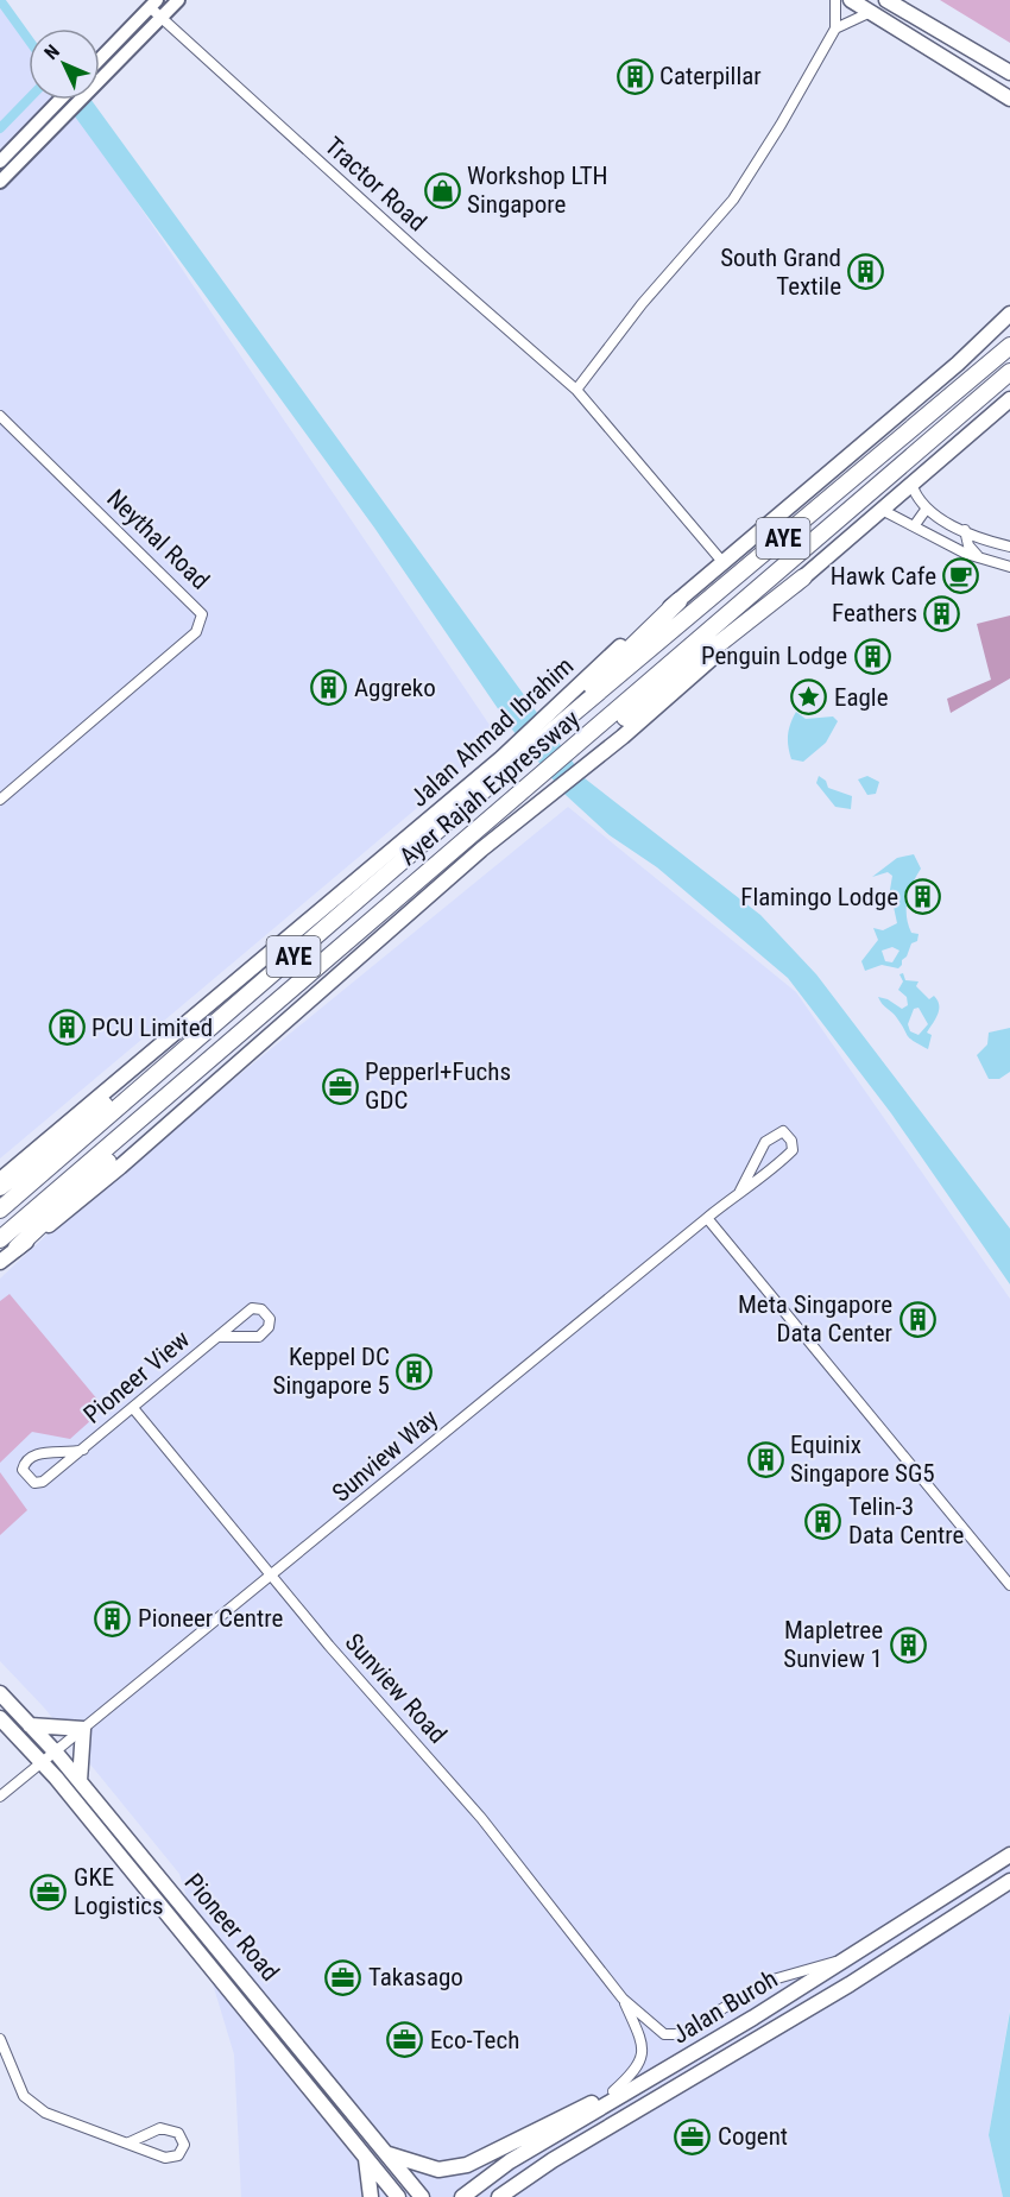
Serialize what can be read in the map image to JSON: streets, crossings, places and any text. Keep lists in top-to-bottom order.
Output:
{
  "streets": {
    "highway": ["AYE", "Ayer Rajah Expressway"],
    "main road": ["Jalan Ahmad Ibrahim", "Pioneer Road", "Jalan Buroh"],
    "street": [
      "Tractor Road",
      "Neythal Road",
      "Pioneer View",
      "Sunview Way",
      "Sunview Road"
    ]
  },
  "crossings": [
    ["Tractor Road", "Jalan Ahmad Ibrahim"],
    ["Pioneer View", "Sunview Road"],
    ["Sunview Way", "Sunview Road"],
    ["Sunview Way", "Pioneer Road"],
    ["Sunview Road", "Jalan Buroh"]
  ],
  "places": {
    "building": [
      "Caterpillar",
      "South Grand Textile",
      "Feathers",
      "Penguin Lodge",
      "Aggreko",
      "Flamingo Lodge",
      "PCU Limited",
      "Meta Singapore Data Center",
      "Keppel DC Singapore 5",
      "Equinix Singapore SG5",
      "Telin-3 Data Centre",
      "Pioneer Centre",
      "Mapletree Sunview 1"
    ],
    "shop": ["Workshop LTH Singapore"],
    "cafe": ["Hawk Cafe"],
    "place": ["Eagle"],
    "office": [
      "Pepperl+Fuchs GDC",
      "GKE Logistics",
      "Takasago",
      "Eco-Tech",
      "Cogent"
    ]
  },
  "north": "top left"
}
